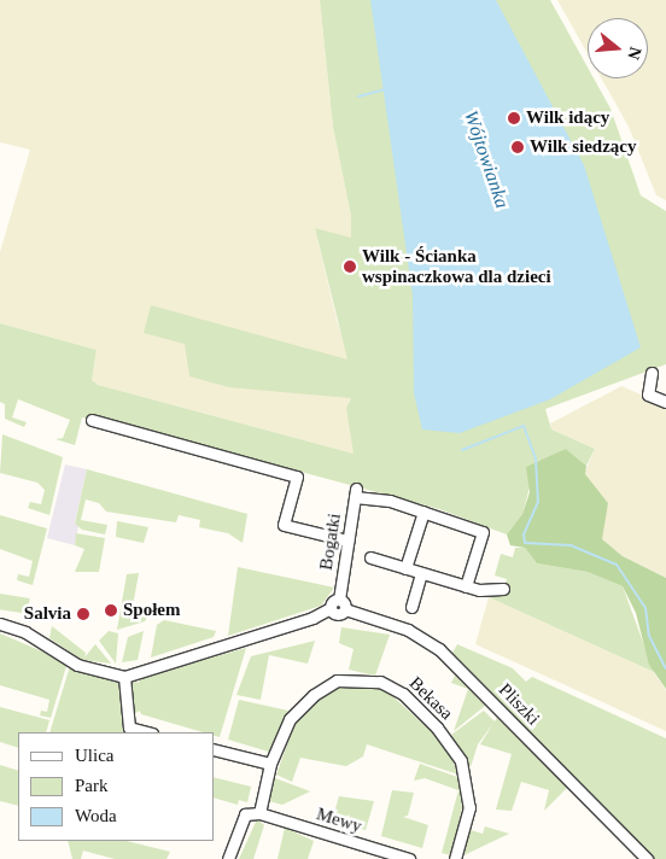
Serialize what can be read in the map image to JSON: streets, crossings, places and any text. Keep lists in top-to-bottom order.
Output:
{
  "streets": {
    "street": [
      "Bogatki",
      "Bekasa",
      "Pliszki",
      "Mewy"
    ]
  },
  "crossings": [
    ["Bogatki", "Pliszki"],
    ["Bekasa", "Mewy"]
  ],
  "water": ["Wójtowianka"],
  "places": [
    "Wilk idący",
    "Wilk siedzący",
    "Wilk - Ścianka wspinaczkowa dla dzieci",
    "Społem",
    "Salvia"
  ],
  "legend": ["Ulica", "Park", "Woda"],
  "north": "right"
}
